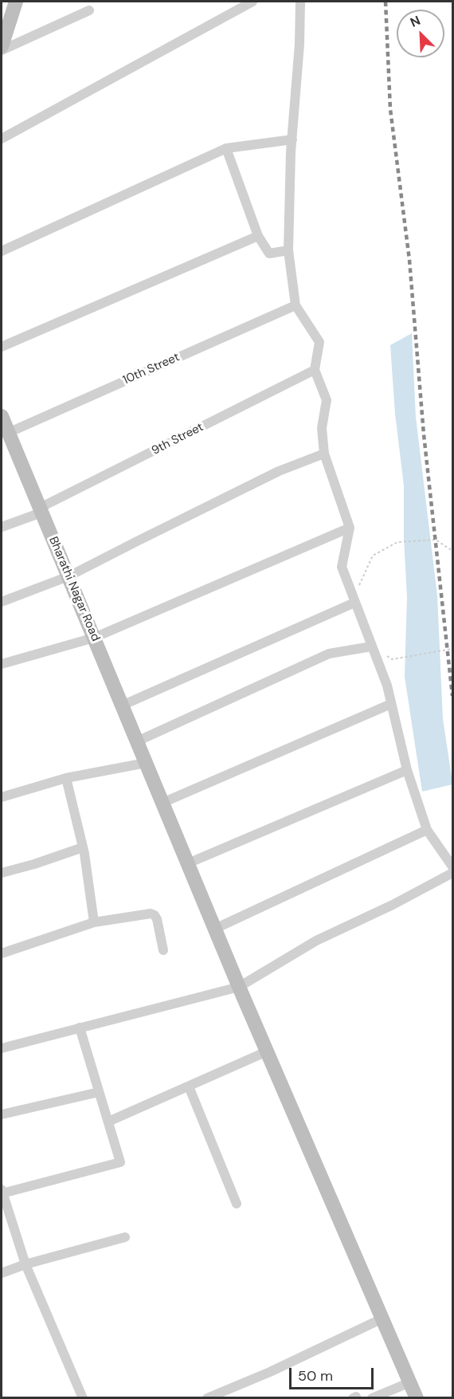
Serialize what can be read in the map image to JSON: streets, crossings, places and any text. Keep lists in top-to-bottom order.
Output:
{
  "streets": {
    "main road": ["Bharathi Nagar Road"],
    "street": ["10th Street", "9th Street"]
  },
  "crossings": [
    ["10th Street", "Bharathi Nagar Road"],
    ["9th Street", "Bharathi Nagar Road"]
  ],
  "scale_bar": "50 m",
  "north": "top left"
}
